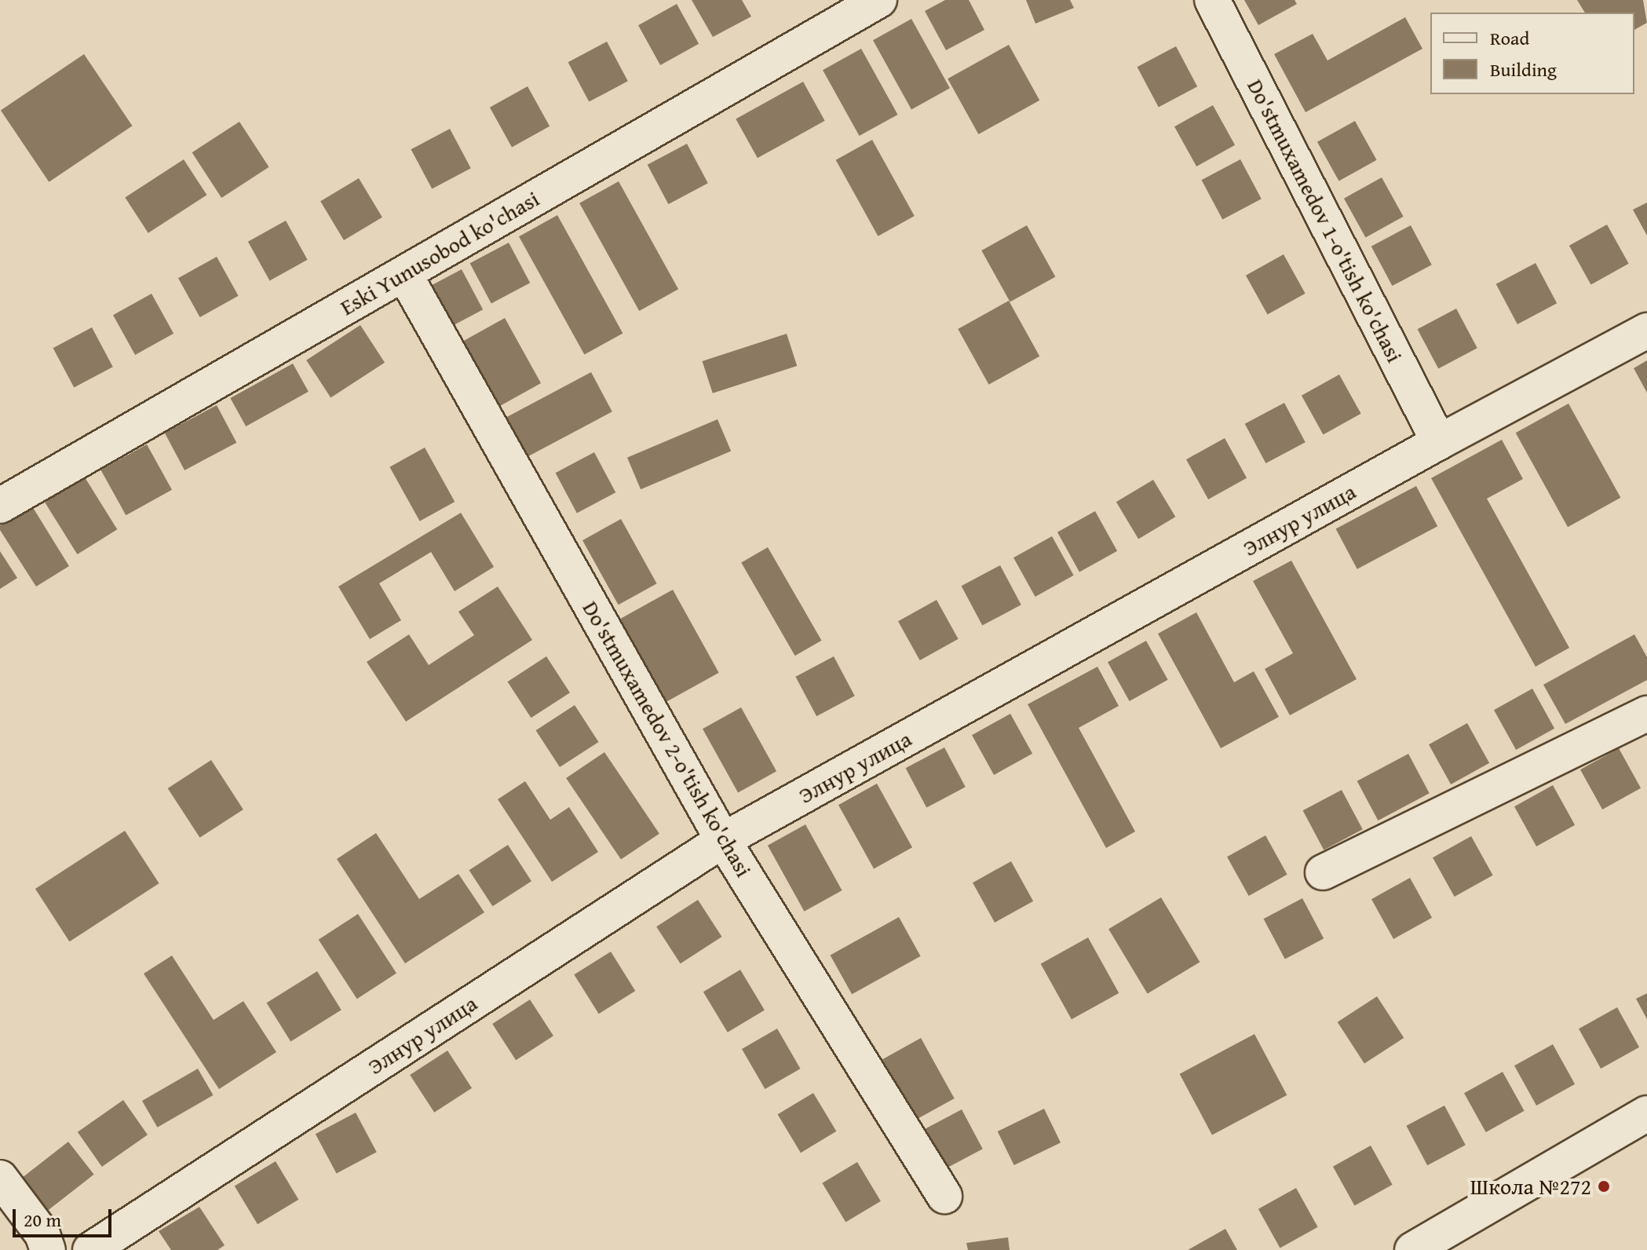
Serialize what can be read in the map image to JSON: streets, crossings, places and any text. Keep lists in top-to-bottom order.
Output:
{
  "streets": {
    "street": [
      "Do'stmuxamedov 1-o'tish ko'chasi",
      "Eski Yunusobod ko'chasi",
      "Элнур улица",
      "Do'stmuxamedov 2-o'tish ko'chasi"
    ]
  },
  "crossings": [
    ["Do'stmuxamedov 1-o'tish ko'chasi", "Элнур улица"],
    ["Eski Yunusobod ko'chasi", "Do'stmuxamedov 2-o'tish ko'chasi"],
    ["Элнур улица", "Do'stmuxamedov 2-o'tish ko'chasi"]
  ],
  "places": ["Школа №272"],
  "legend": ["Road", "Building"],
  "scale_bar": "20 m"
}
